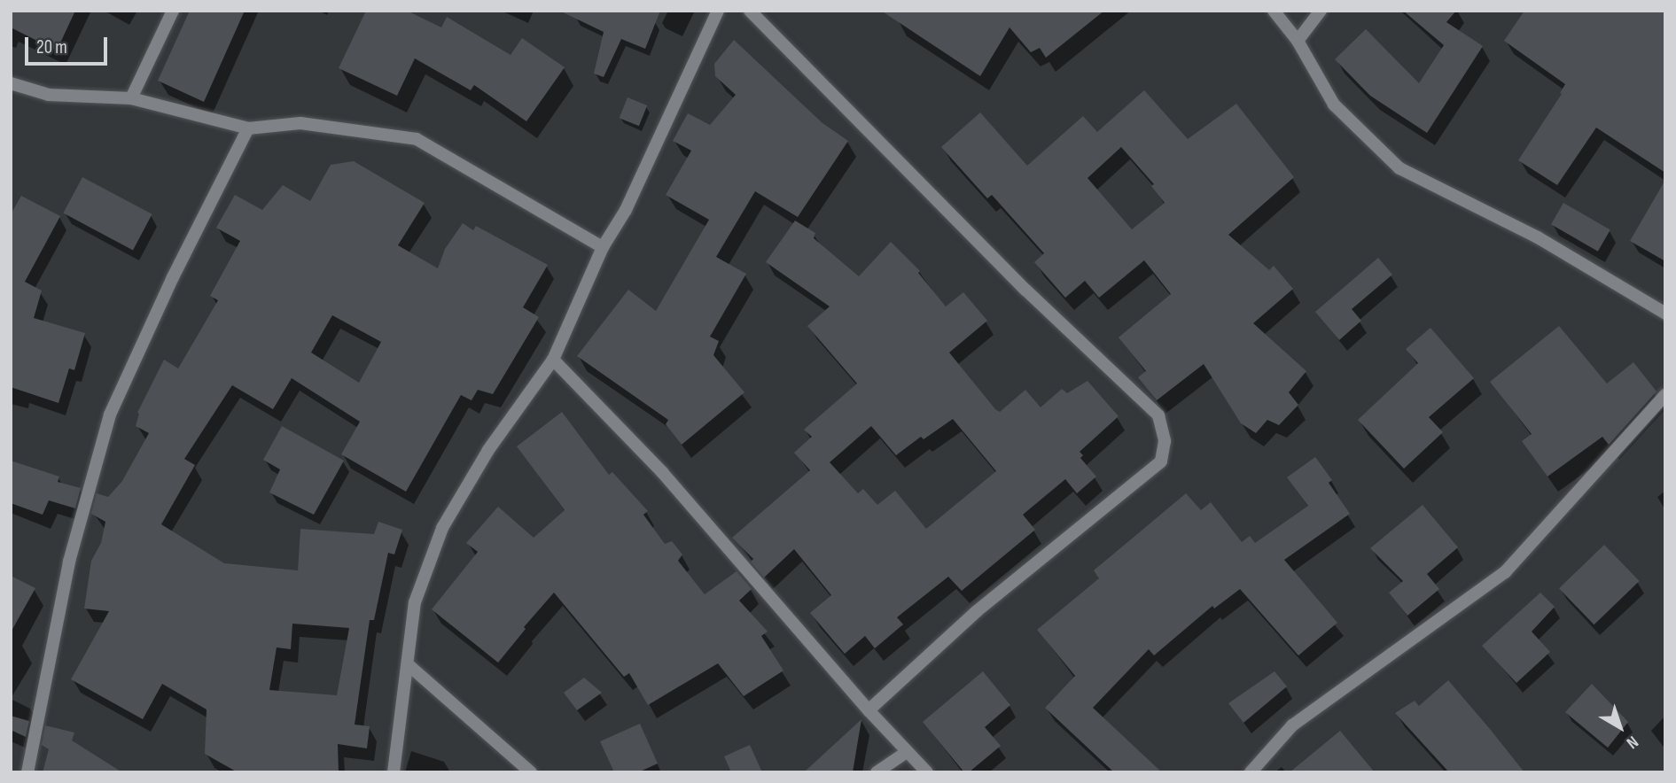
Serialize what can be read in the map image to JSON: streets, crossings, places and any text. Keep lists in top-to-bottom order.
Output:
{
  "scale_bar": "20 m",
  "north": "bottom right"
}
